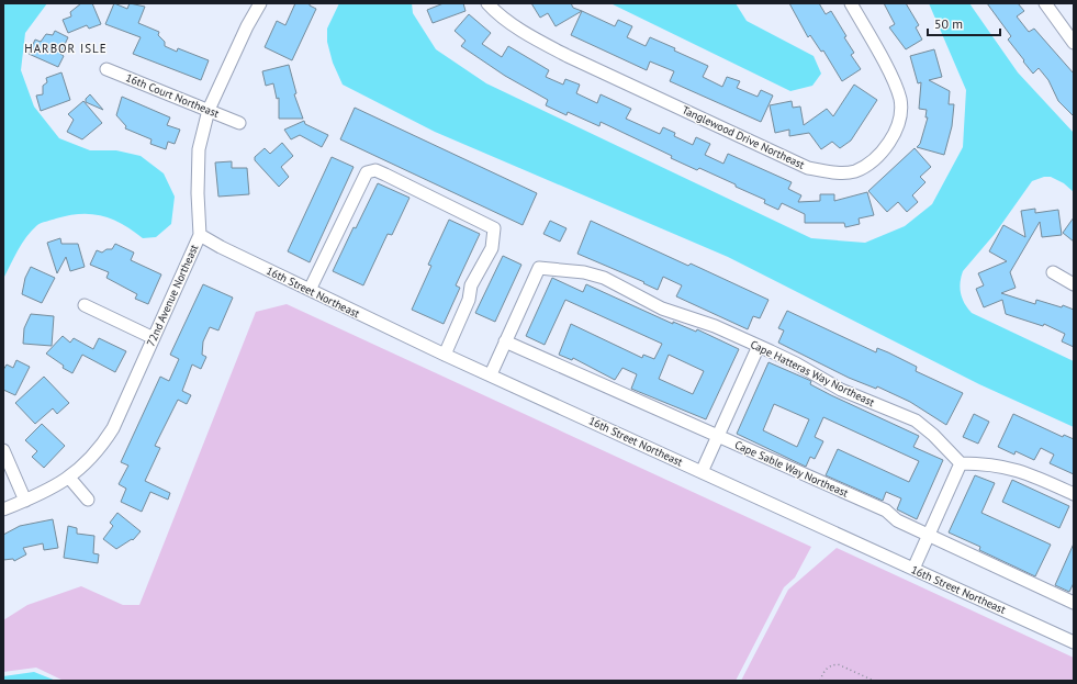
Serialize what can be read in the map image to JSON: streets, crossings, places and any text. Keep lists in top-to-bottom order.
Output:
{
  "streets": {
    "street": [
      "16th Court Northeast",
      "Tanglewood Drive Northeast",
      "16th Street Northeast",
      "72nd Avenue Northeast",
      "Cape Hatteras Way Northeast",
      "Cape Sable Way Northeast"
    ]
  },
  "crossings": [
    ["16th Court Northeast", "72nd Avenue Northeast"],
    ["16th Street Northeast", "72nd Avenue Northeast"],
    ["Cape Hatteras Way Northeast", "Cape Sable Way Northeast"]
  ],
  "districts": ["HARBOR ISLE"],
  "scale_bar": "50 m"
}
